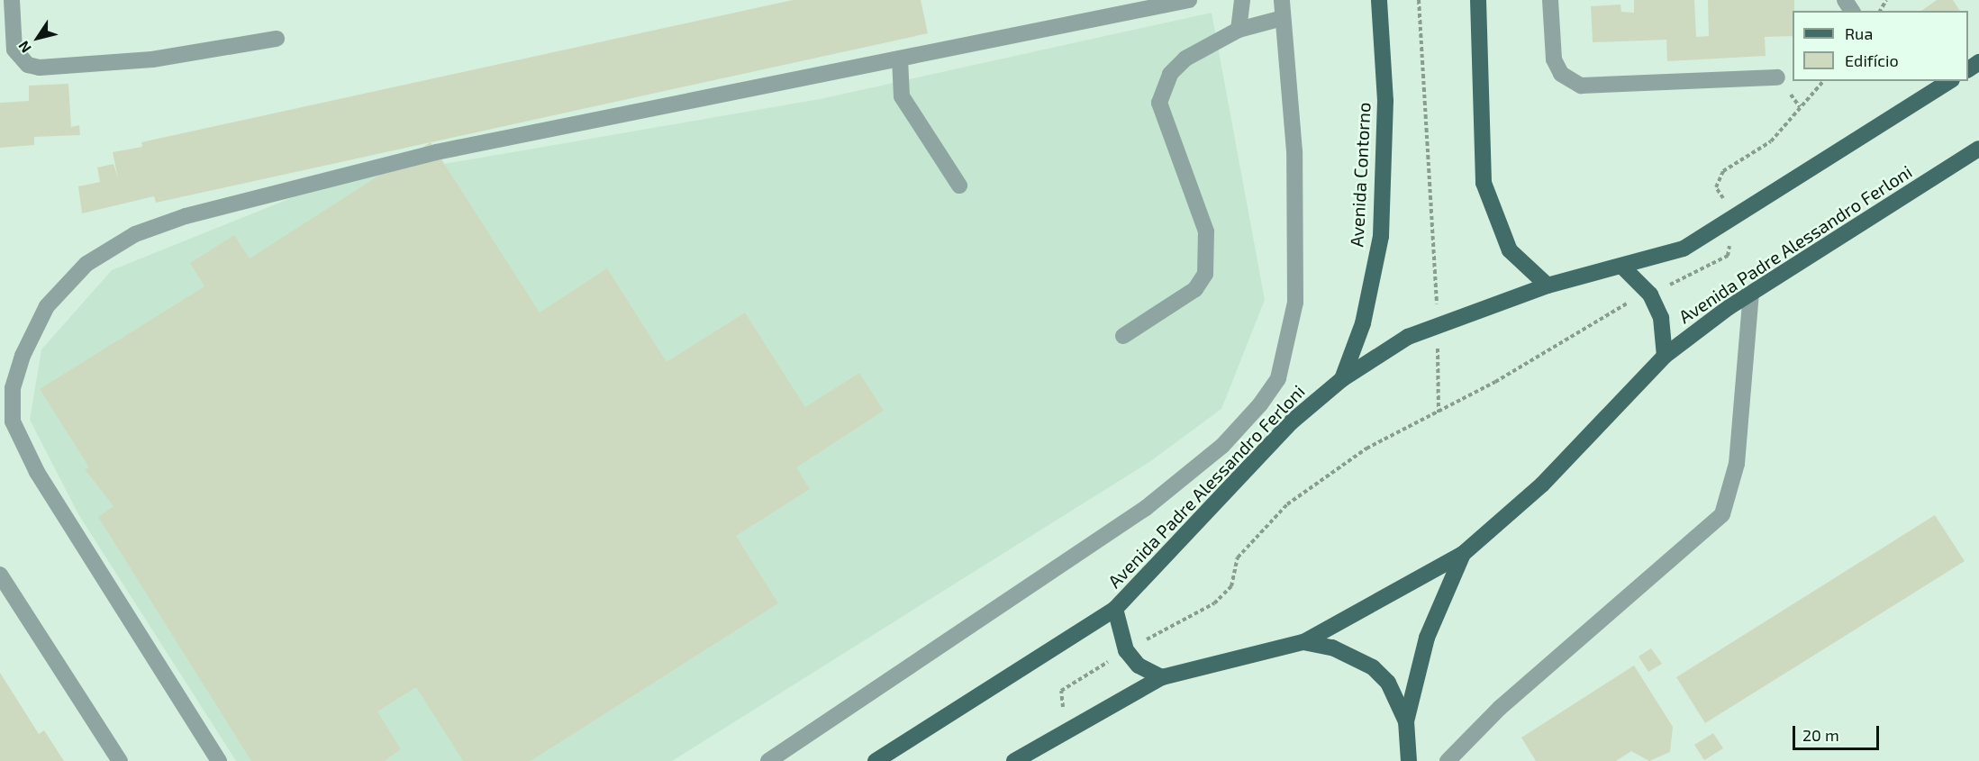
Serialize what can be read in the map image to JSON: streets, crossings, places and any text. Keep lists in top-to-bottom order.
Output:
{
  "streets": {
    "main road": ["Avenida Contorno", "Avenida Padre Alessandro Ferloni"]
  },
  "crossings": [
    ["Avenida Contorno", "Avenida Padre Alessandro Ferloni"]
  ],
  "legend": ["Rua", "Edifício"],
  "scale_bar": "20 m",
  "north": "bottom left"
}
